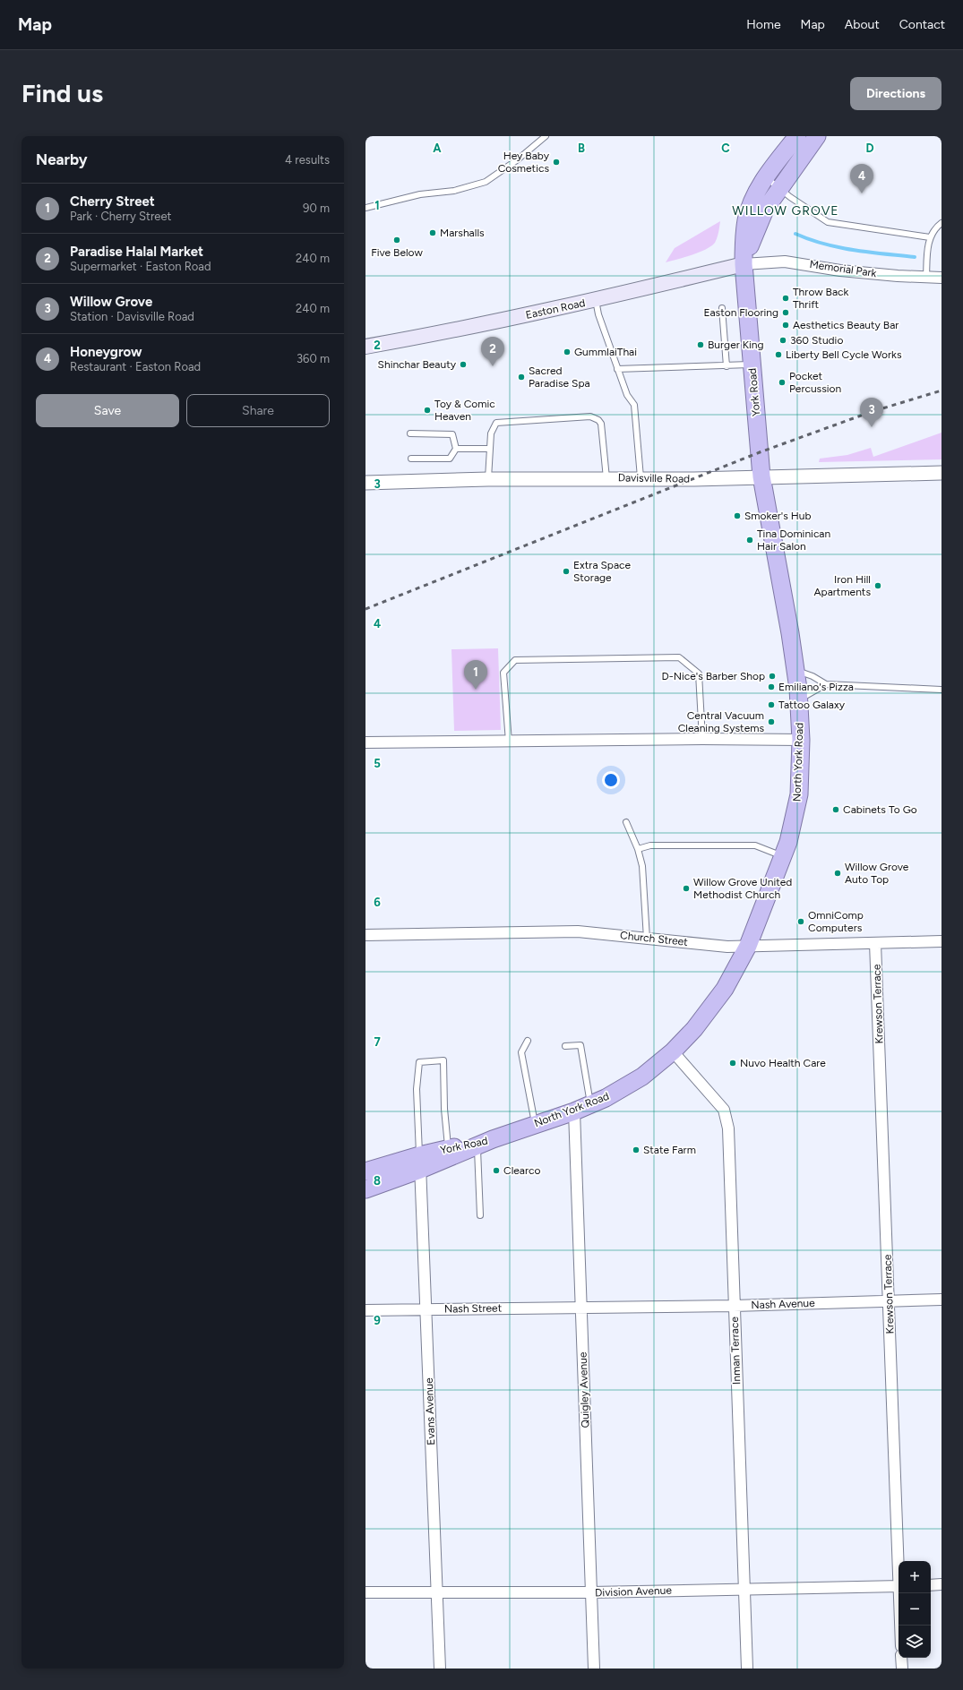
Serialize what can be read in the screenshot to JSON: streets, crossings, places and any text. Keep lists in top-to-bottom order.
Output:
{
  "streets": {
    "highway": ["York Road", "North York Road"],
    "main road": ["Easton Road"],
    "street": [
      "Memorial Park",
      "Davisville Road",
      "Church Street",
      "Krewson Terrace",
      "Nash Avenue",
      "Nash Street",
      "Inman Terrace",
      "Quigley Avenue",
      "Evans Avenue",
      "Division Avenue"
    ]
  },
  "crossings": [
    ["Memorial Park", "Easton Road"],
    ["Memorial Park", "York Road"],
    ["Easton Road", "York Road"],
    ["York Road", "Davisville Road"],
    ["York Road", "North York Road"],
    ["York Road", "Evans Avenue"],
    ["Davisville Road", "North York Road"],
    ["North York Road", "Church Street"],
    ["North York Road", "Inman Terrace"],
    ["North York Road", "Quigley Avenue"],
    ["Church Street", "Krewson Terrace"],
    ["Krewson Terrace", "Nash Avenue"],
    ["Nash Avenue", "Nash Street"],
    ["Nash Avenue", "Inman Terrace"],
    ["Nash Avenue", "Quigley Avenue"],
    ["Nash Street", "Quigley Avenue"],
    ["Nash Street", "Evans Avenue"],
    ["Inman Terrace", "Division Avenue"],
    ["Quigley Avenue", "Division Avenue"],
    ["Evans Avenue", "Division Avenue"]
  ],
  "districts": ["WILLOW GROVE"],
  "places": [
    "Hey Baby Cosmetics",
    "Marshalls",
    "Five Below",
    "Throw Back Thrift",
    "Easton Flooring",
    "Aesthetics Beauty Bar",
    "360 Studio",
    "Burger King",
    "GummlaiThai",
    "Liberty Bell Cycle Works",
    "Shinchar Beauty",
    "Sacred Paradise Spa",
    "Pocket Percussion",
    "Toy & Comic Heaven",
    "Smoker's Hub",
    "Tina Dominican Hair Salon",
    "Extra Space Storage",
    "Iron Hill Apartments",
    "D-Nice's Barber Shop",
    "Emiliano's Pizza",
    "Tattoo Galaxy",
    "Central Vacuum Cleaning Systems",
    "Cabinets To Go",
    "Willow Grove Auto Top",
    "Willow Grove United Methodist Church",
    "OmniComp Computers",
    "Nuvo Health Care",
    "State Farm",
    "Clearco"
  ],
  "page": {
    "header": "Map",
    "nav": [
      "Home",
      "Map",
      "About",
      "Contact"
    ],
    "buttons": [
      "Directions",
      ["Save", "Share"]
    ],
    "title": "Find us",
    "heading": ["Nearby", "4 results"],
    "pins": [
      "4",
      "2",
      "3",
      "1"
    ],
    "list": [
      {
        "mark": "1",
        "name": "Cherry Street",
        "note": "Park · Cherry Street",
        "value": "90 m"
      },
      {
        "mark": "2",
        "name": "Paradise Halal Market",
        "note": "Supermarket · Easton Road",
        "value": "240 m"
      },
      {
        "mark": "3",
        "name": "Willow Grove",
        "note": "Station · Davisville Road",
        "value": "240 m"
      },
      {
        "mark": "4",
        "name": "Honeygrow",
        "note": "Restaurant · Easton Road",
        "value": "360 m"
      }
    ],
    "map_buttons": ["+", "−"]
  },
  "grid": {
    "columns": [
      "A",
      "B",
      "C",
      "D"
    ],
    "rows": [
      "1",
      "2",
      "3",
      "4",
      "5",
      "6",
      "7",
      "8",
      "9"
    ]
  }
}
